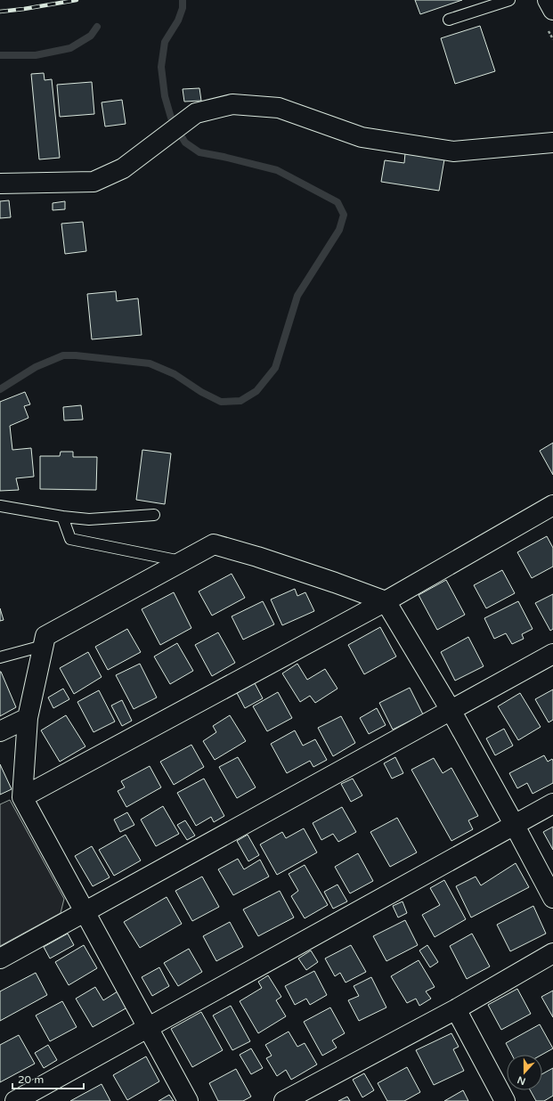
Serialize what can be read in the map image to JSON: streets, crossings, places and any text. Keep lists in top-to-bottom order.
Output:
{
  "scale_bar": "20 m",
  "north": "bottom"
}
